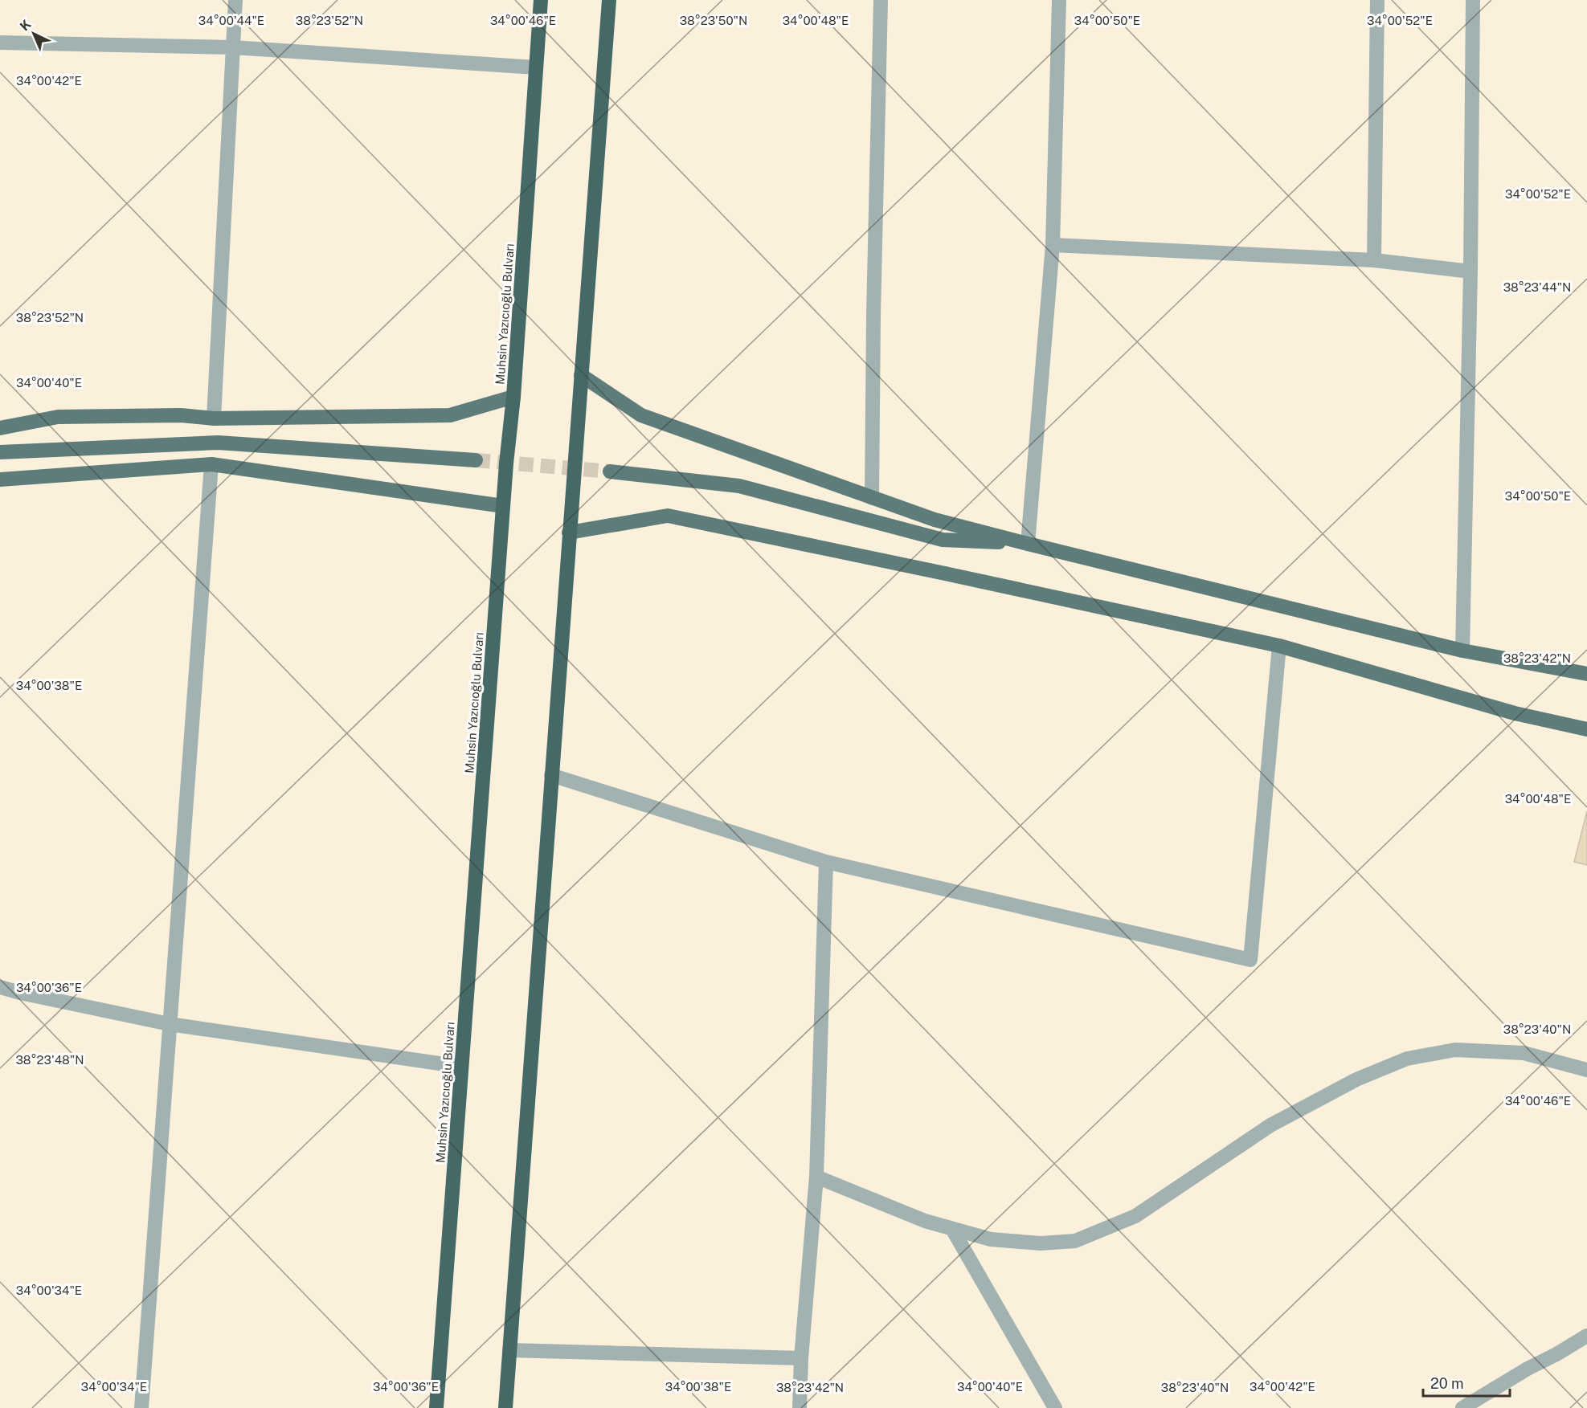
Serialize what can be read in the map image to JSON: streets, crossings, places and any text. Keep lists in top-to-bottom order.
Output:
{
  "streets": {
    "highway": ["Muhsin Yazıcıoğlu Bulvarı"]
  },
  "scale_bar": "20 m",
  "north": "top left",
  "coordinates": [
    "38°23'52\"N",
    "38°23'50\"N",
    "34°00'46\"E",
    "34°00'44\"E",
    "34°00'48\"E",
    "34°00'50\"E",
    "34°00'52\"E",
    "34°00'42\"E",
    "38°23'44\"N",
    "34°00'40\"E",
    "38°23'42\"N",
    "34°00'38\"E",
    "34°00'36\"E",
    "38°23'40\"N",
    "38°23'48\"N",
    "34°00'34\"E"
  ]
}
